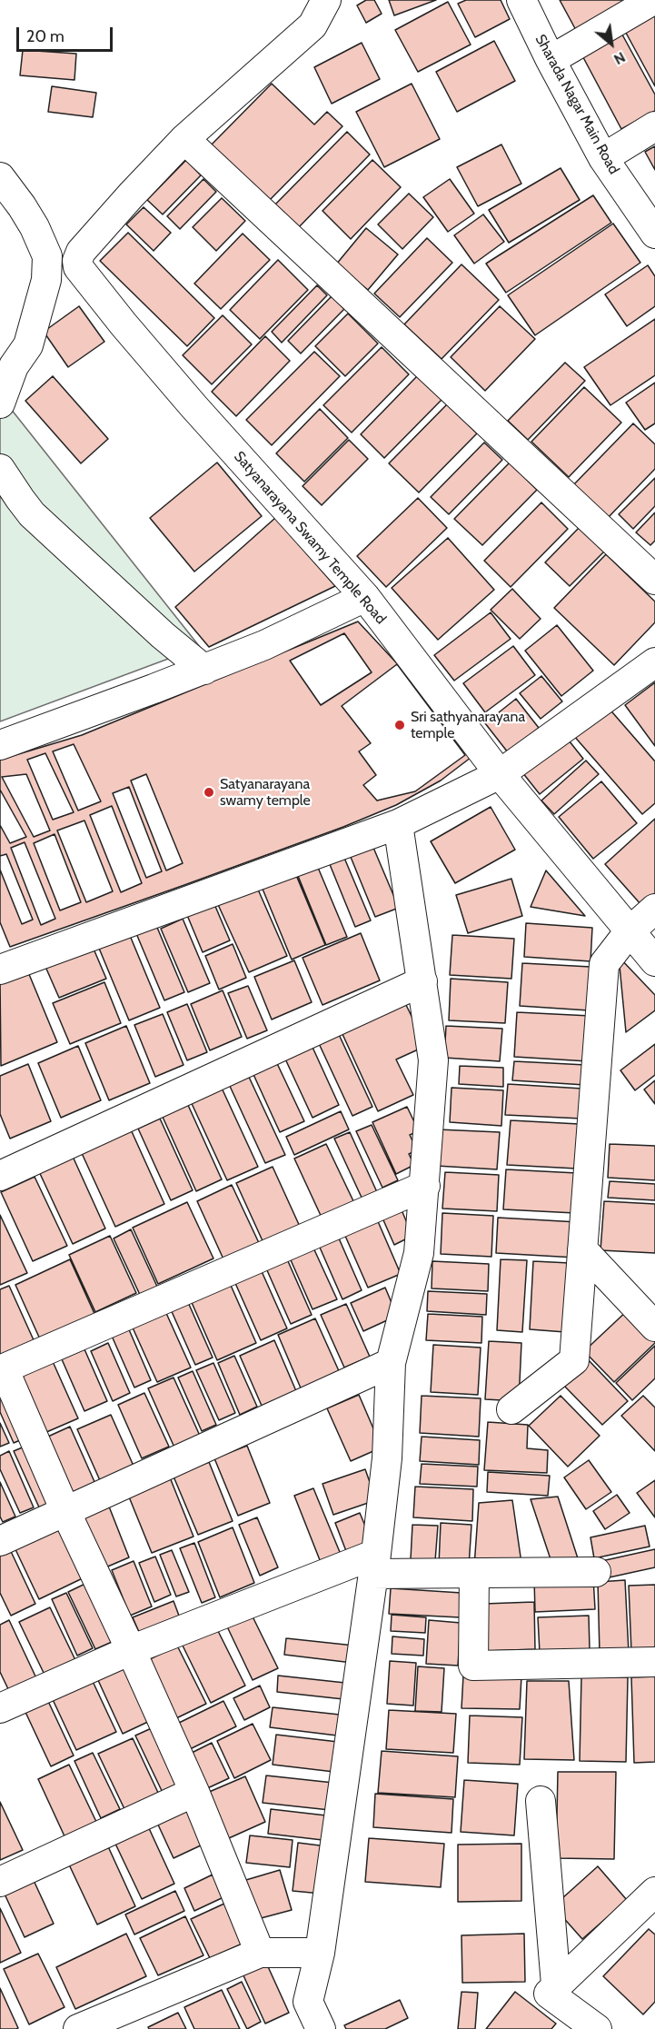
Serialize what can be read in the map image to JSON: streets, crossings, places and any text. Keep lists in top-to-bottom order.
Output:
{
  "streets": {
    "street": ["Sharada Nagar Main Road", "Satyanarayana Swamy Temple Road"]
  },
  "places": ["Sri sathyanarayana temple", "Satyanarayana swamy temple"],
  "scale_bar": "20 m",
  "north": "bottom right"
}
